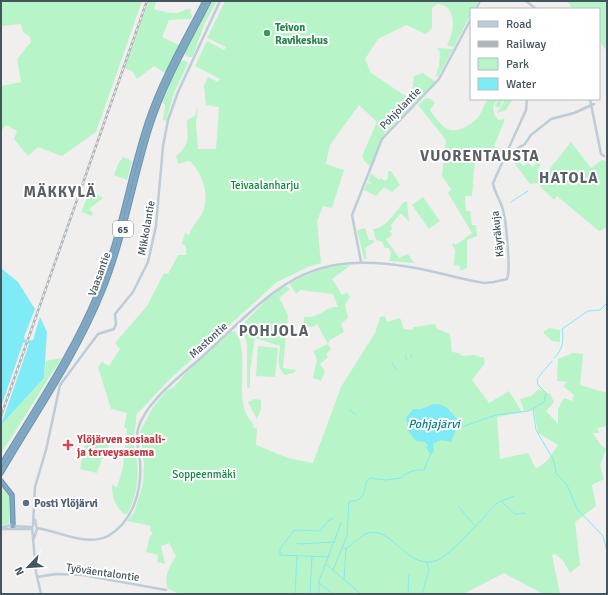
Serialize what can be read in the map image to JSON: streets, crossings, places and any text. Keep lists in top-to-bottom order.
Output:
{
  "streets": {
    "highway": ["65", "Vaasantie"],
    "main road": [
      "Pohjolantie",
      "Mikkolantie",
      "Käyräkuja",
      "Mastontie",
      "Työväentalontie"
    ]
  },
  "crossings": [
    ["Pohjolantie", "Mastontie"],
    ["Mikkolantie", "Mastontie"],
    ["Mikkolantie", "Työväentalontie"],
    ["Käyräkuja", "Mastontie"]
  ],
  "districts": [
    "VUORENTAUSTA",
    "HATOLA",
    "MÄKKYLÄ",
    "POHJOLA"
  ],
  "water": ["Pohjajärvi"],
  "parks": ["Teivaalanharju", "Soppeenmäki"],
  "places": {
    "other": ["Teivon Ravikeskus", "Posti Ylöjärvi"],
    "health": ["Ylöjärven sosiaali- ja terveysasema"]
  },
  "legend": [
    "Road",
    "Railway",
    "Park",
    "Water"
  ],
  "north": "bottom left"
}
